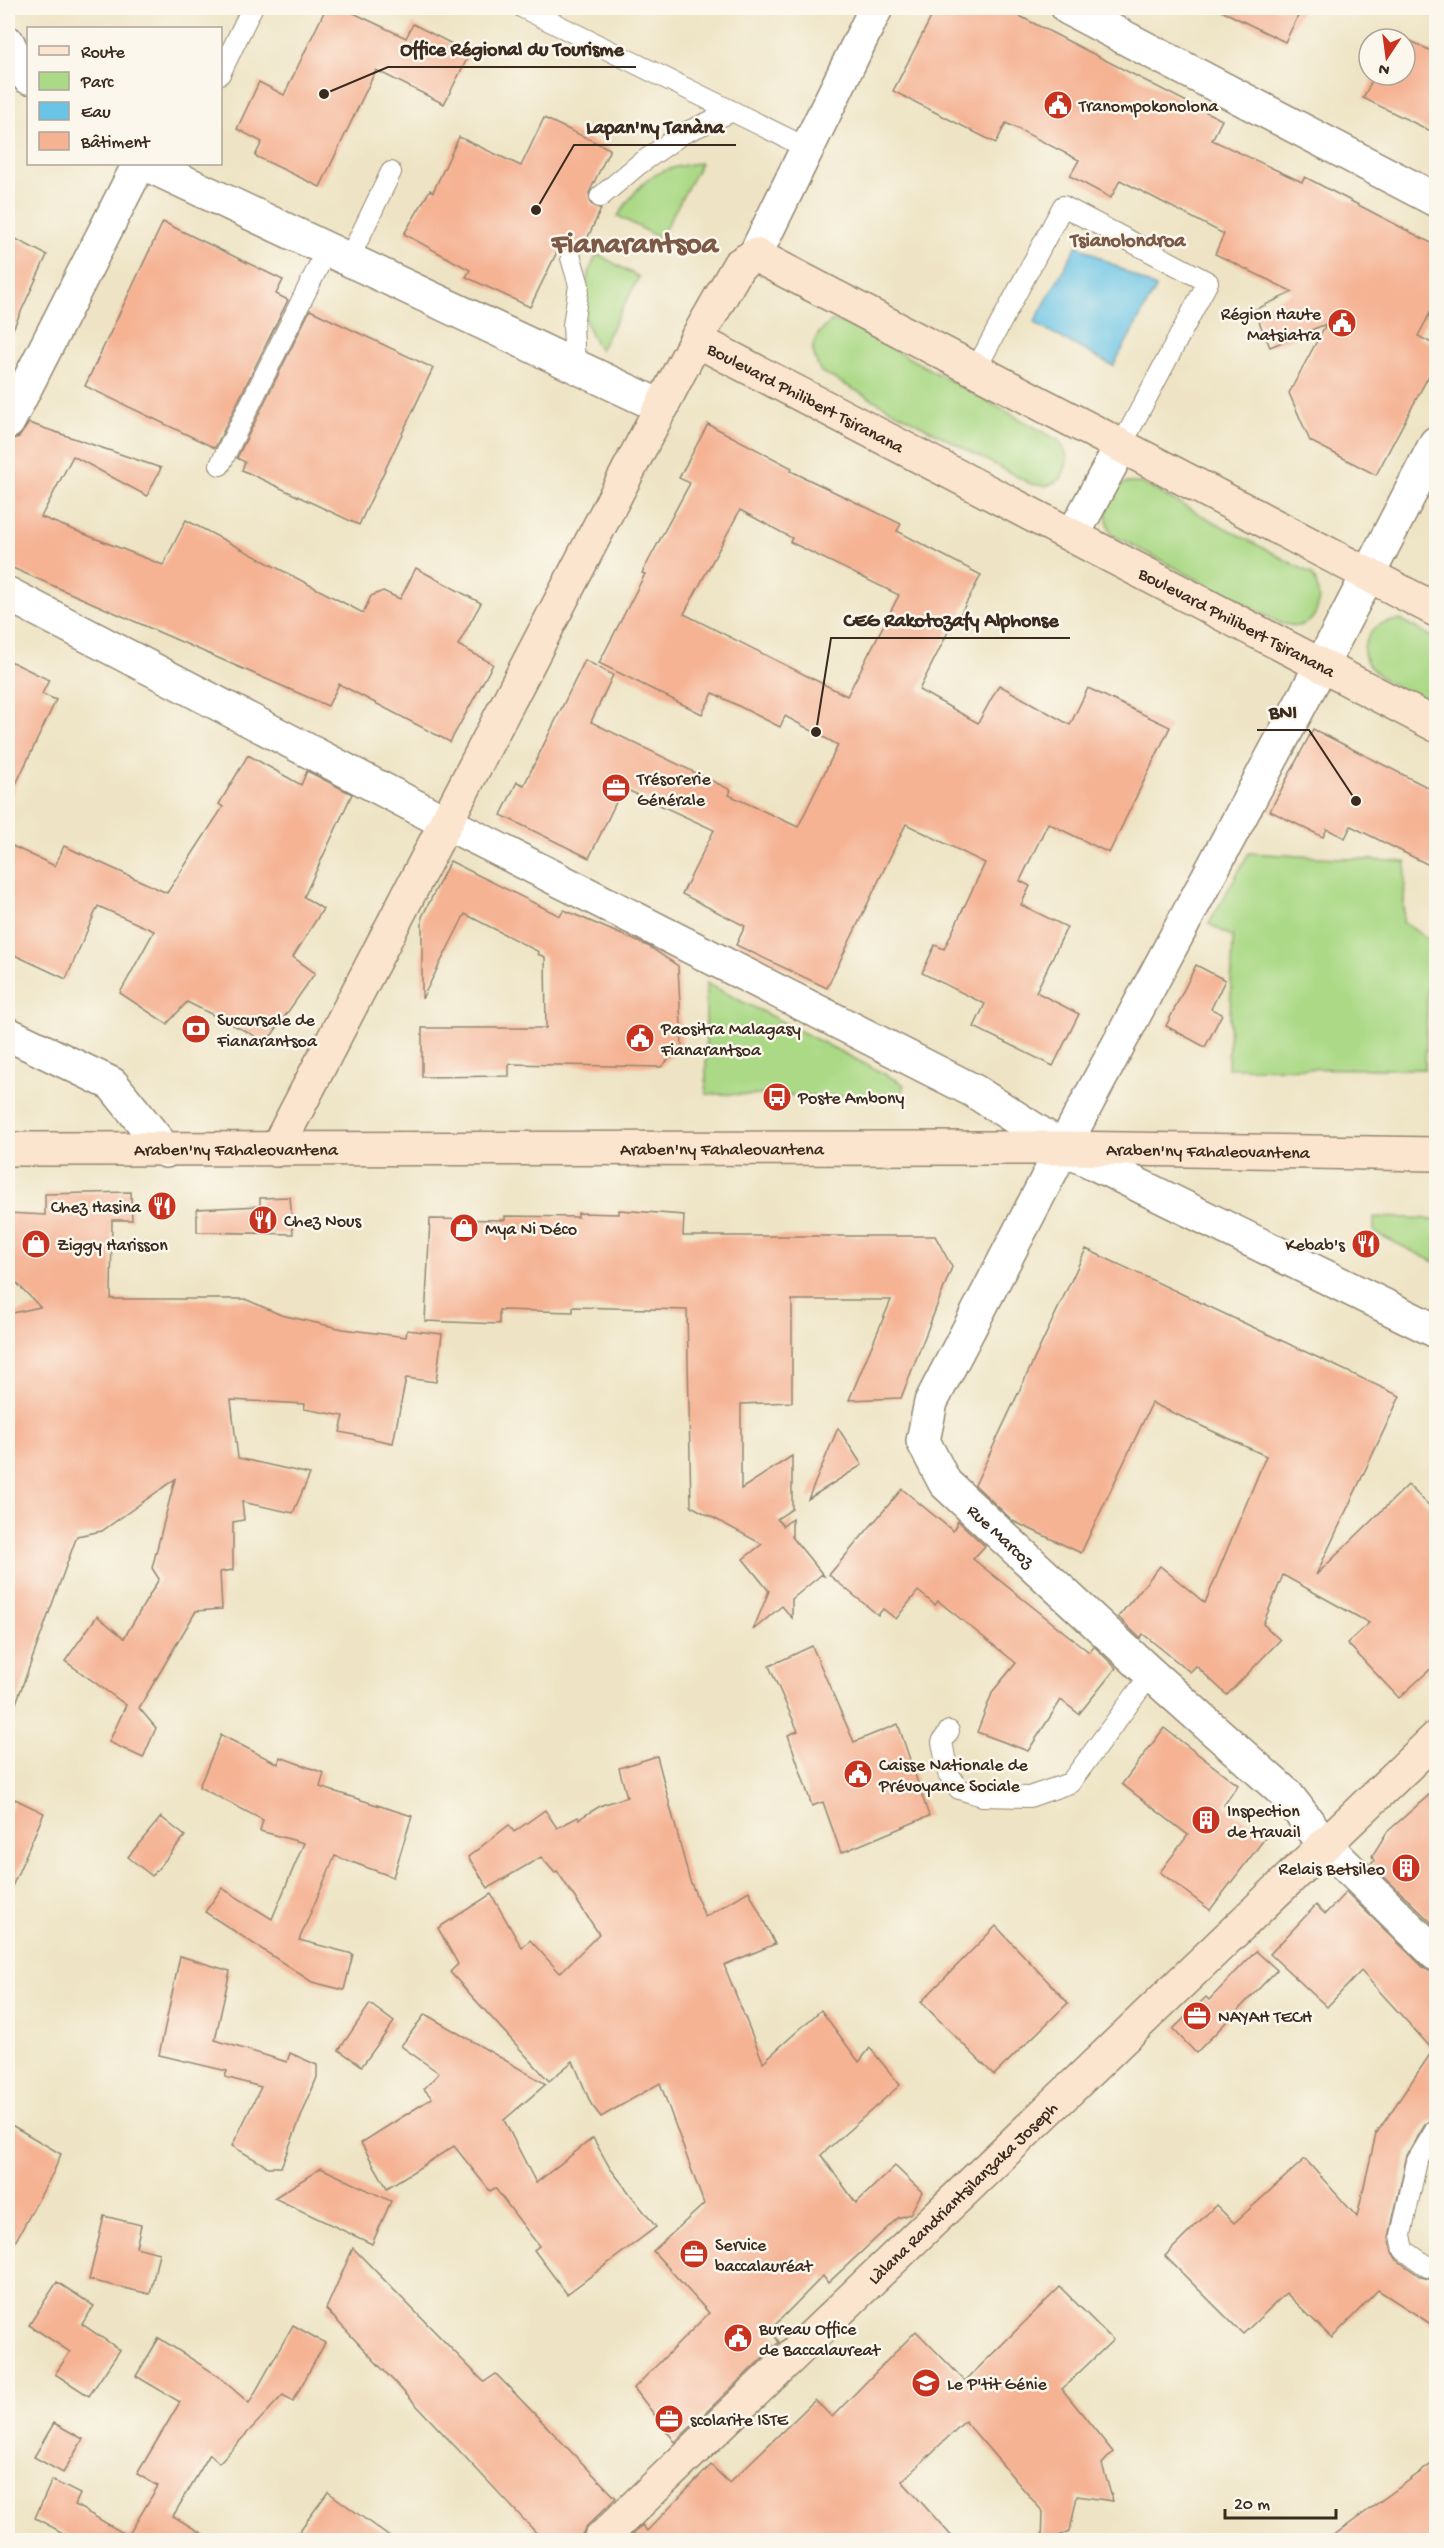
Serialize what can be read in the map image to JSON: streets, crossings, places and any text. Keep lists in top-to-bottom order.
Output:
{
  "streets": {
    "street": [
      "Boulevard Philibert Tsiranana",
      "Araben'ny Fahaleovantena",
      "Rue Marcoz",
      "Làlana Randriantsilanzaka Joseph"
    ]
  },
  "crossings": [
    ["Boulevard Philibert Tsiranana", "Rue Marcoz"],
    ["Araben'ny Fahaleovantena", "Rue Marcoz"],
    ["Rue Marcoz", "Làlana Randriantsilanzaka Joseph"]
  ],
  "districts": ["Tsianolondroa", "Fianarantsoa"],
  "places": {
    "other": [
      "Office Régional du Tourisme",
      "Lapan'ny Tanàna",
      "CEG Rakotozafy Alphonse",
      "BNI"
    ],
    "public building": [
      "Tranompokonolona",
      "Région Haute Matsiatra",
      "Paositra Malagasy Fianarantsoa",
      "Caisse Nationale de Prévoyance Sociale",
      "Bureau Office de Baccalaureat"
    ],
    "office": [
      "Trésorerie Générale",
      "NAYAH TECH",
      "Service baccalauréat",
      "scolarite ISTE"
    ],
    "bank": ["Succursale de Fianarantsoa"],
    "bus stop": ["Poste Ambony"],
    "restaurant": ["Chez Hasina", "Chez Nous", "Kebab's"],
    "shop": ["Mya Ni Déco", "Ziggy Harisson"],
    "building": ["Inspection de travail", "Relais Betsileo"],
    "school or university": ["Le P'tit Génie"]
  },
  "legend": [
    "Route",
    "Parc",
    "Eau",
    "Bâtiment"
  ],
  "scale_bar": "20 m",
  "north": "bottom"
}
